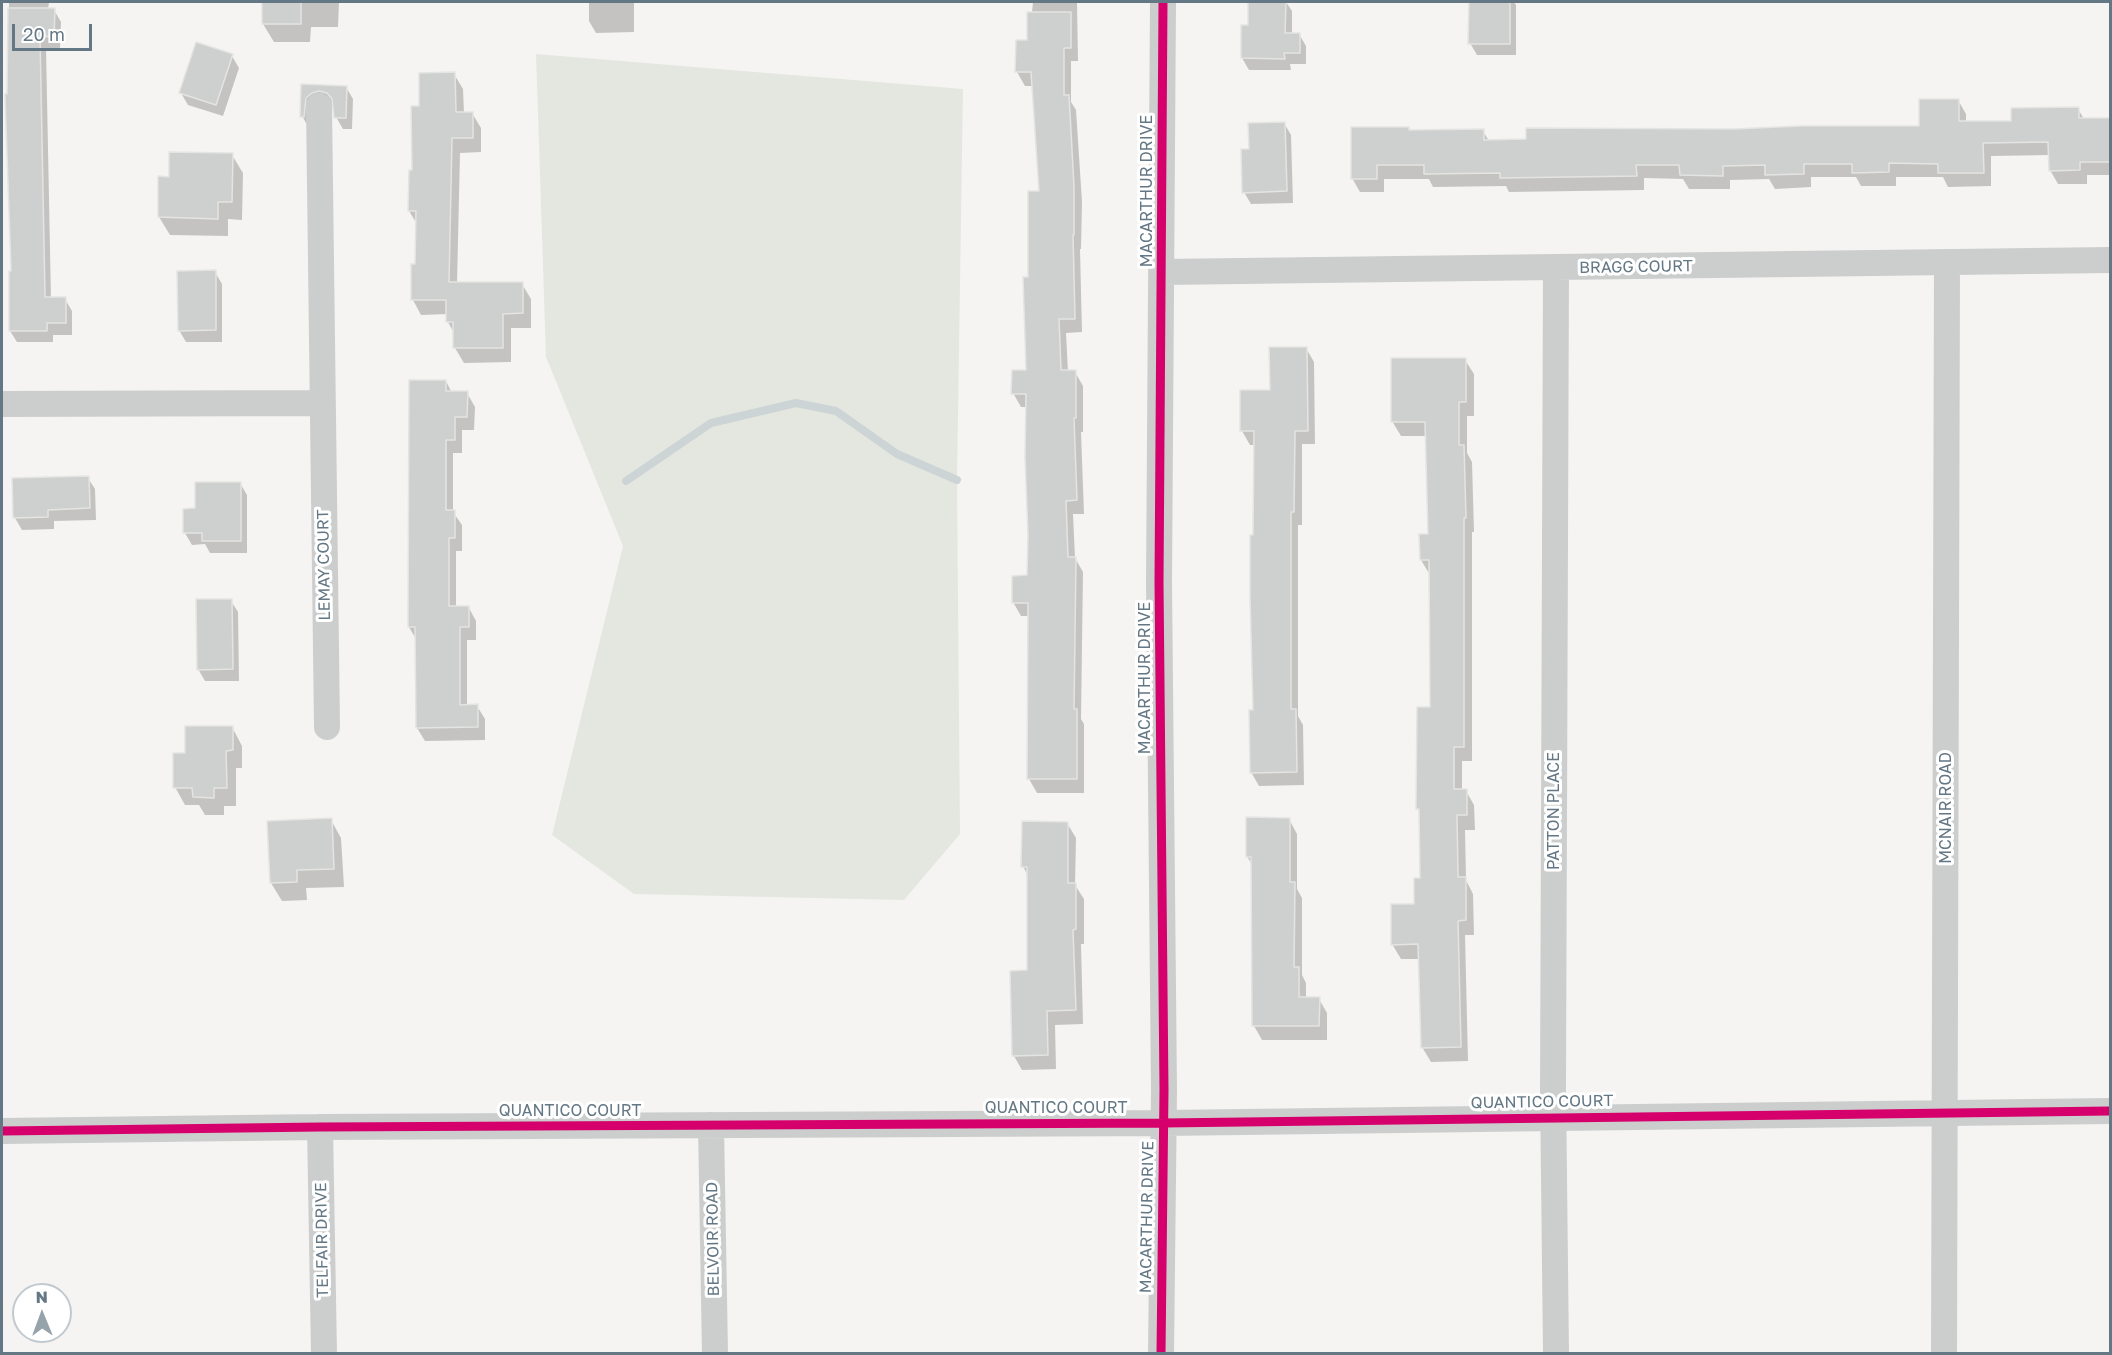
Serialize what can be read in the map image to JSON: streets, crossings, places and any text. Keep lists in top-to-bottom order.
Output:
{
  "streets": {
    "street": [
      "MACARTHUR DRIVE",
      "BRAGG COURT",
      "LEMAY COURT",
      "MCNAIR ROAD",
      "PATTON PLACE",
      "QUANTICO COURT",
      "BELVOIR ROAD",
      "TELFAIR DRIVE"
    ]
  },
  "crossings": [
    ["MACARTHUR DRIVE", "BRAGG COURT"],
    ["MACARTHUR DRIVE", "QUANTICO COURT"],
    ["BRAGG COURT", "MCNAIR ROAD"],
    ["BRAGG COURT", "PATTON PLACE"],
    ["MCNAIR ROAD", "QUANTICO COURT"],
    ["PATTON PLACE", "QUANTICO COURT"],
    ["QUANTICO COURT", "BELVOIR ROAD"],
    ["QUANTICO COURT", "TELFAIR DRIVE"]
  ],
  "scale_bar": "20 m",
  "north": "top"
}
